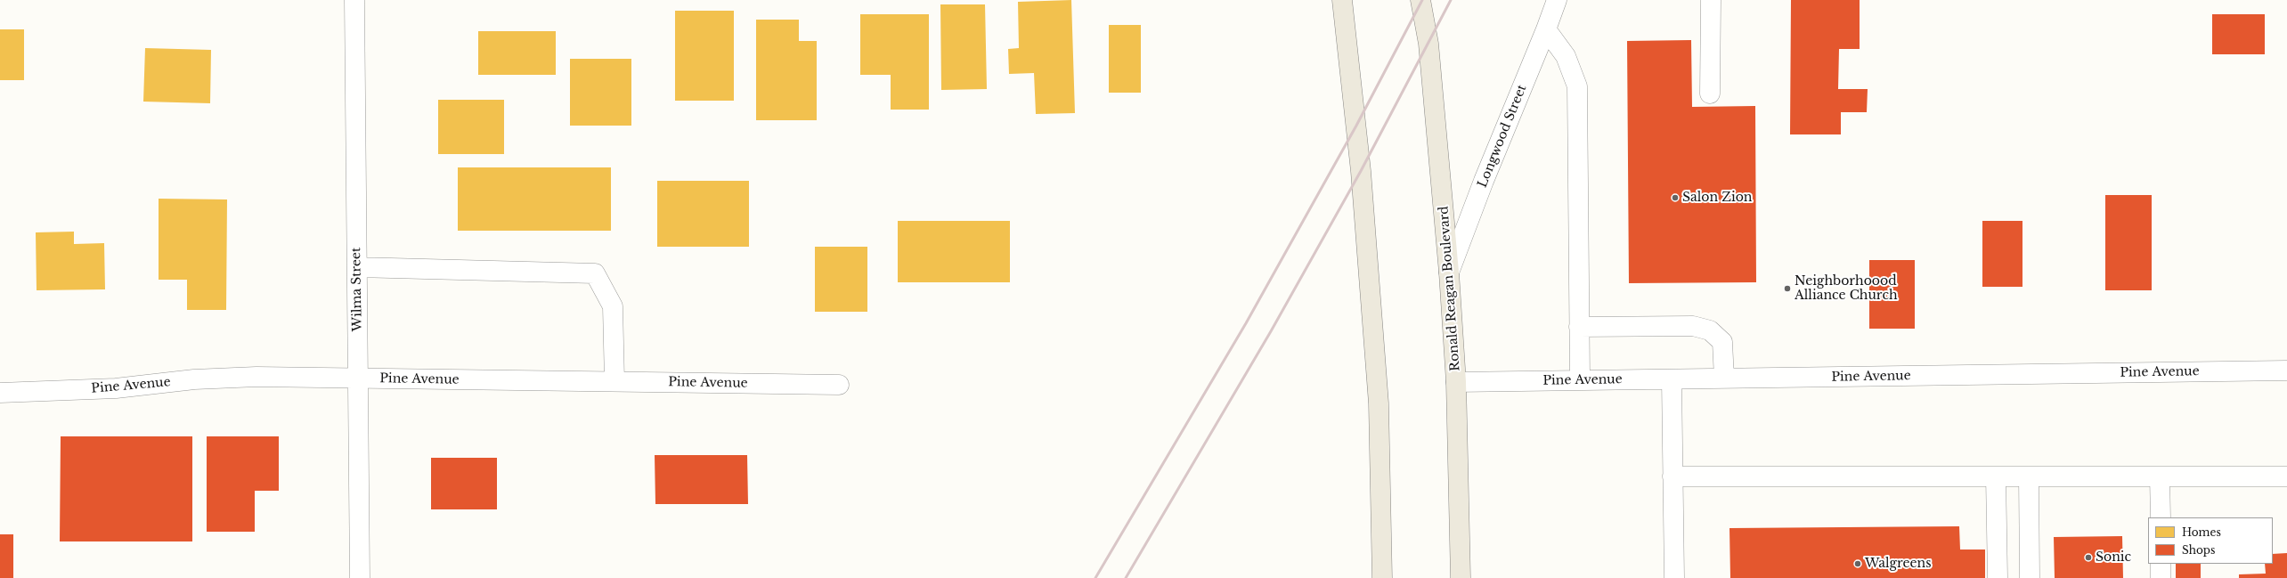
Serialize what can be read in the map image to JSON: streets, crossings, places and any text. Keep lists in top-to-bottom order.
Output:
{
  "streets": {
    "main road": ["Ronald Reagan Boulevard"],
    "street": ["Longwood Street", "Wilma Street", "Pine Avenue"]
  },
  "crossings": [
    ["Longwood Street", "Ronald Reagan Boulevard"],
    ["Ronald Reagan Boulevard", "Pine Avenue"],
    ["Wilma Street", "Pine Avenue"]
  ],
  "places": [
    "Salon Zion",
    "Neighborhoood Alliance Church",
    "Sonic",
    "Walgreens"
  ],
  "legend": ["Homes", "Shops"]
}
